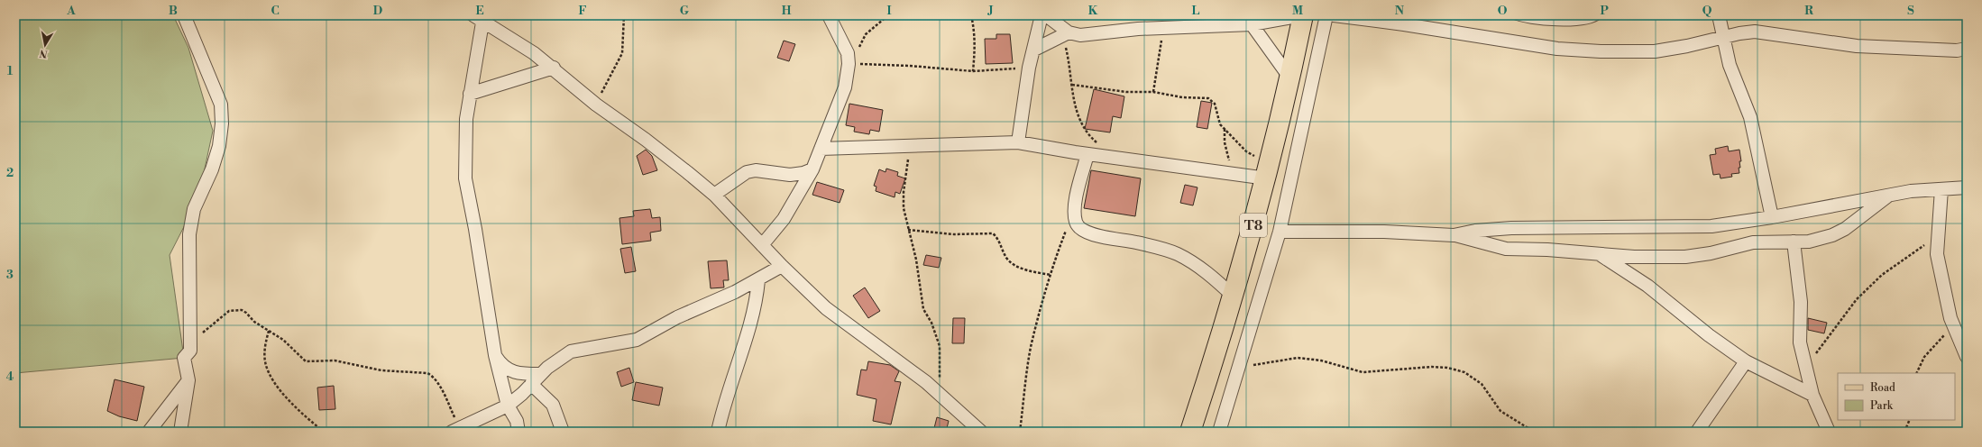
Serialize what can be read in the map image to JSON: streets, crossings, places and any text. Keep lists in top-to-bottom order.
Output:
{
  "streets": {
    "main road": ["T8"]
  },
  "legend": ["Road", "Park"],
  "north": "bottom",
  "grid": {
    "columns": [
      "A",
      "B",
      "C",
      "D",
      "E",
      "F",
      "G",
      "H",
      "I",
      "J",
      "K",
      "L",
      "M",
      "N",
      "O",
      "P",
      "Q",
      "R",
      "S"
    ],
    "rows": [
      "1",
      "2",
      "3",
      "4"
    ]
  }
}
